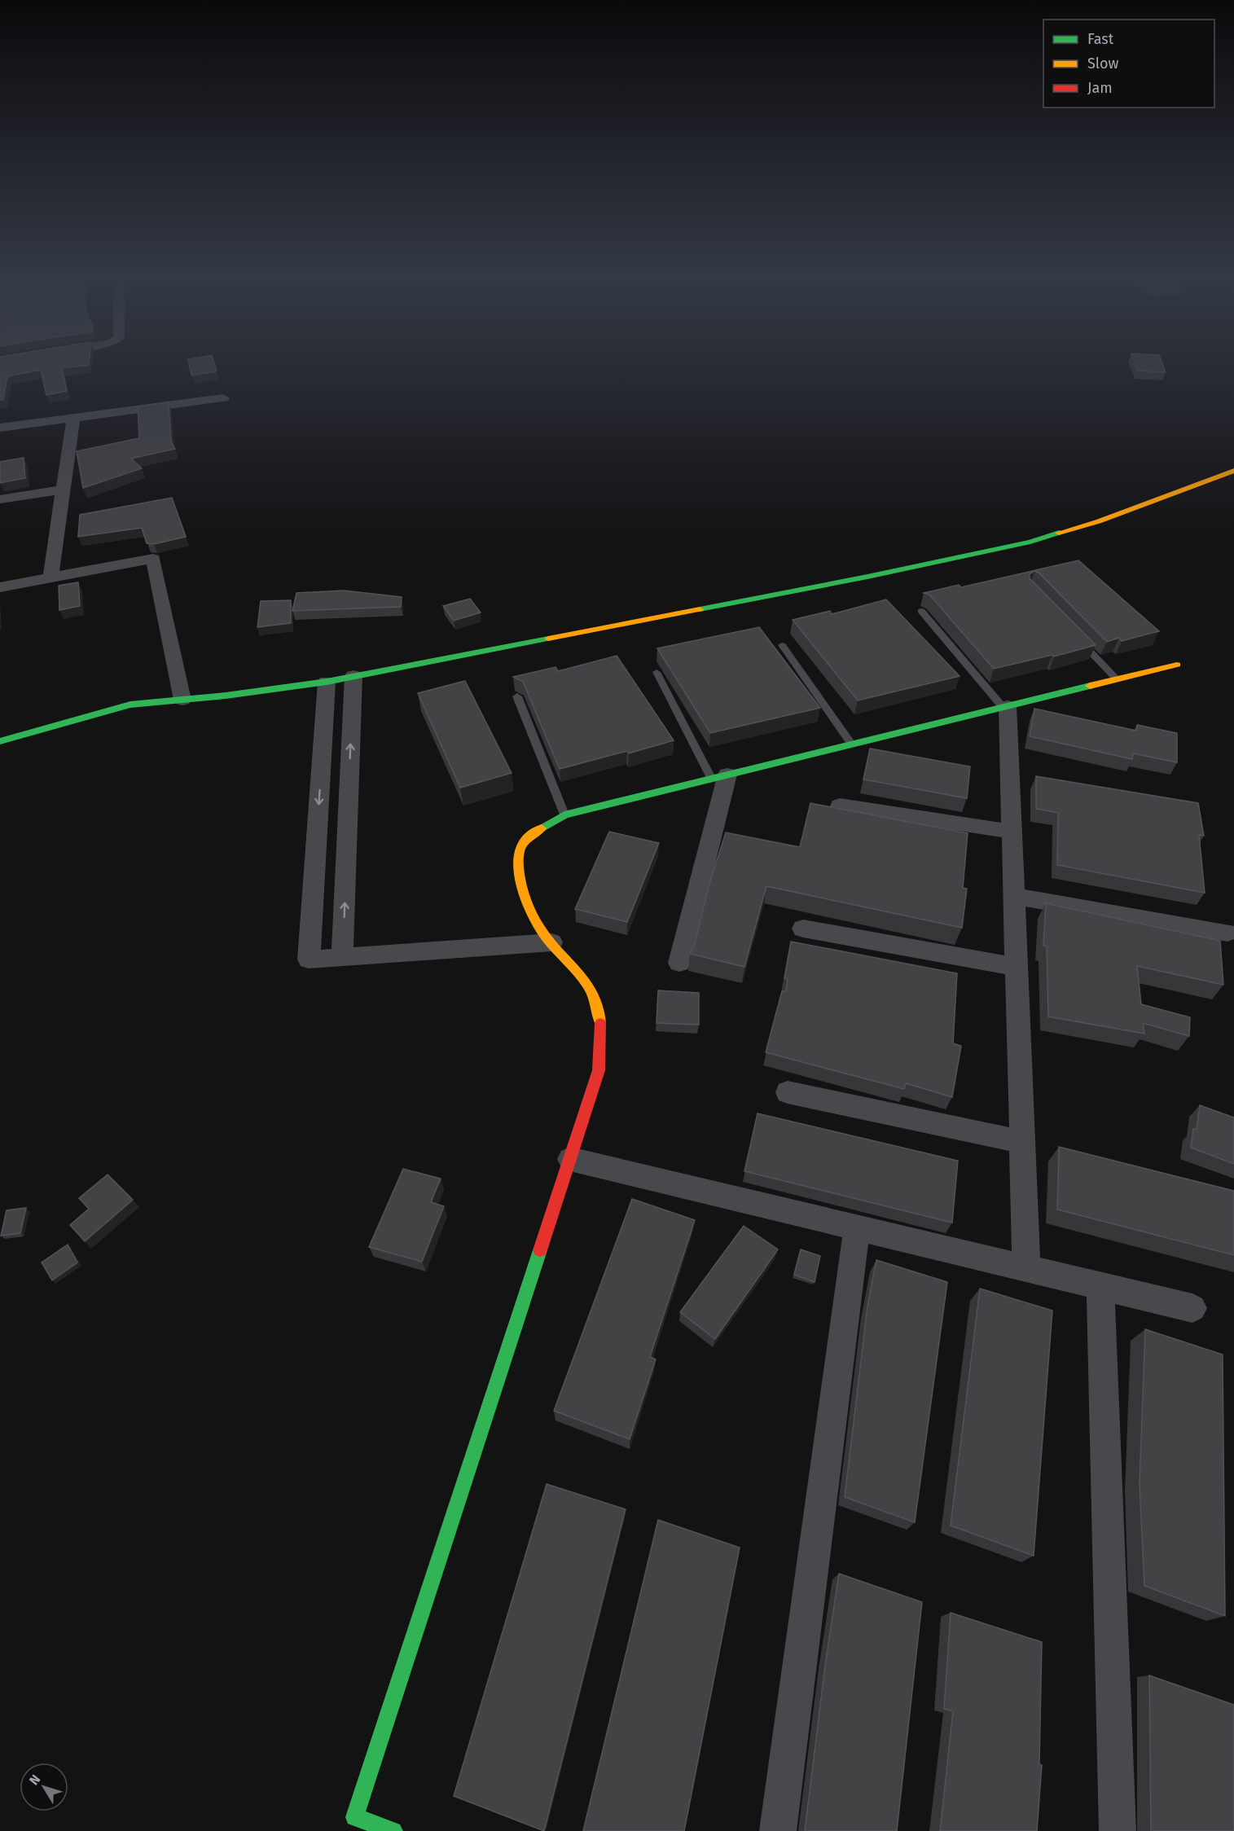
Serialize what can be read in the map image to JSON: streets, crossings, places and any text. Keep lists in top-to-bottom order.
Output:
{
  "legend": ["Fast", "Slow", "Jam"],
  "north": "top left"
}
